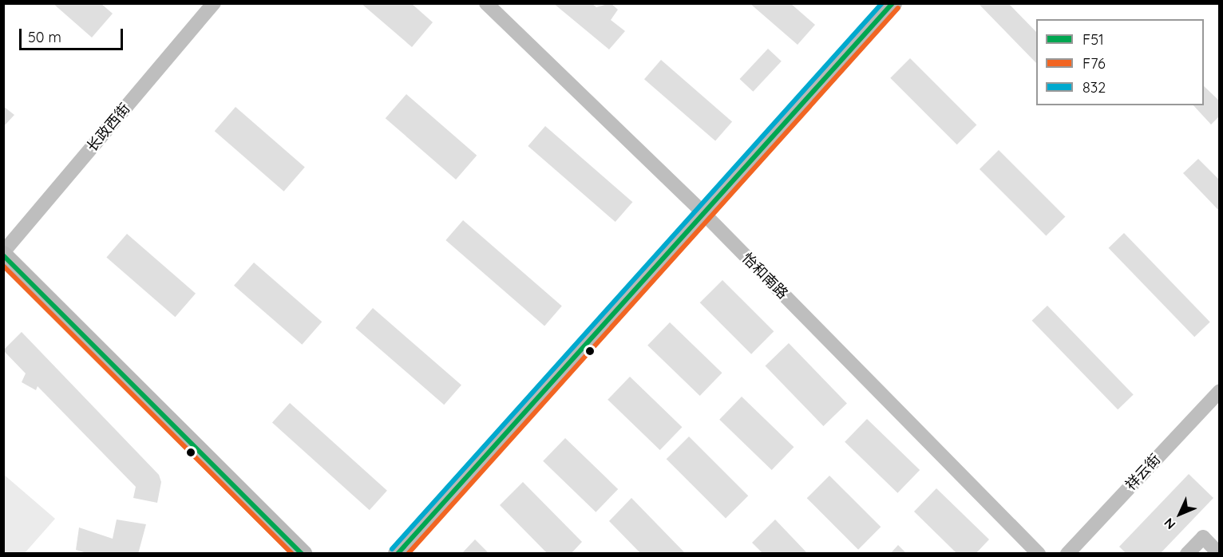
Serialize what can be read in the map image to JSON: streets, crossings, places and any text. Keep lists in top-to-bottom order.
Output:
{
  "streets": {
    "street": ["长政西街", "怡和南路", "祥云街"]
  },
  "lines": ["transit line F51", "transit line 832", "transit line F76"],
  "legend": ["F51", "F76", "832"],
  "scale_bar": "50 m",
  "north": "bottom left"
}
